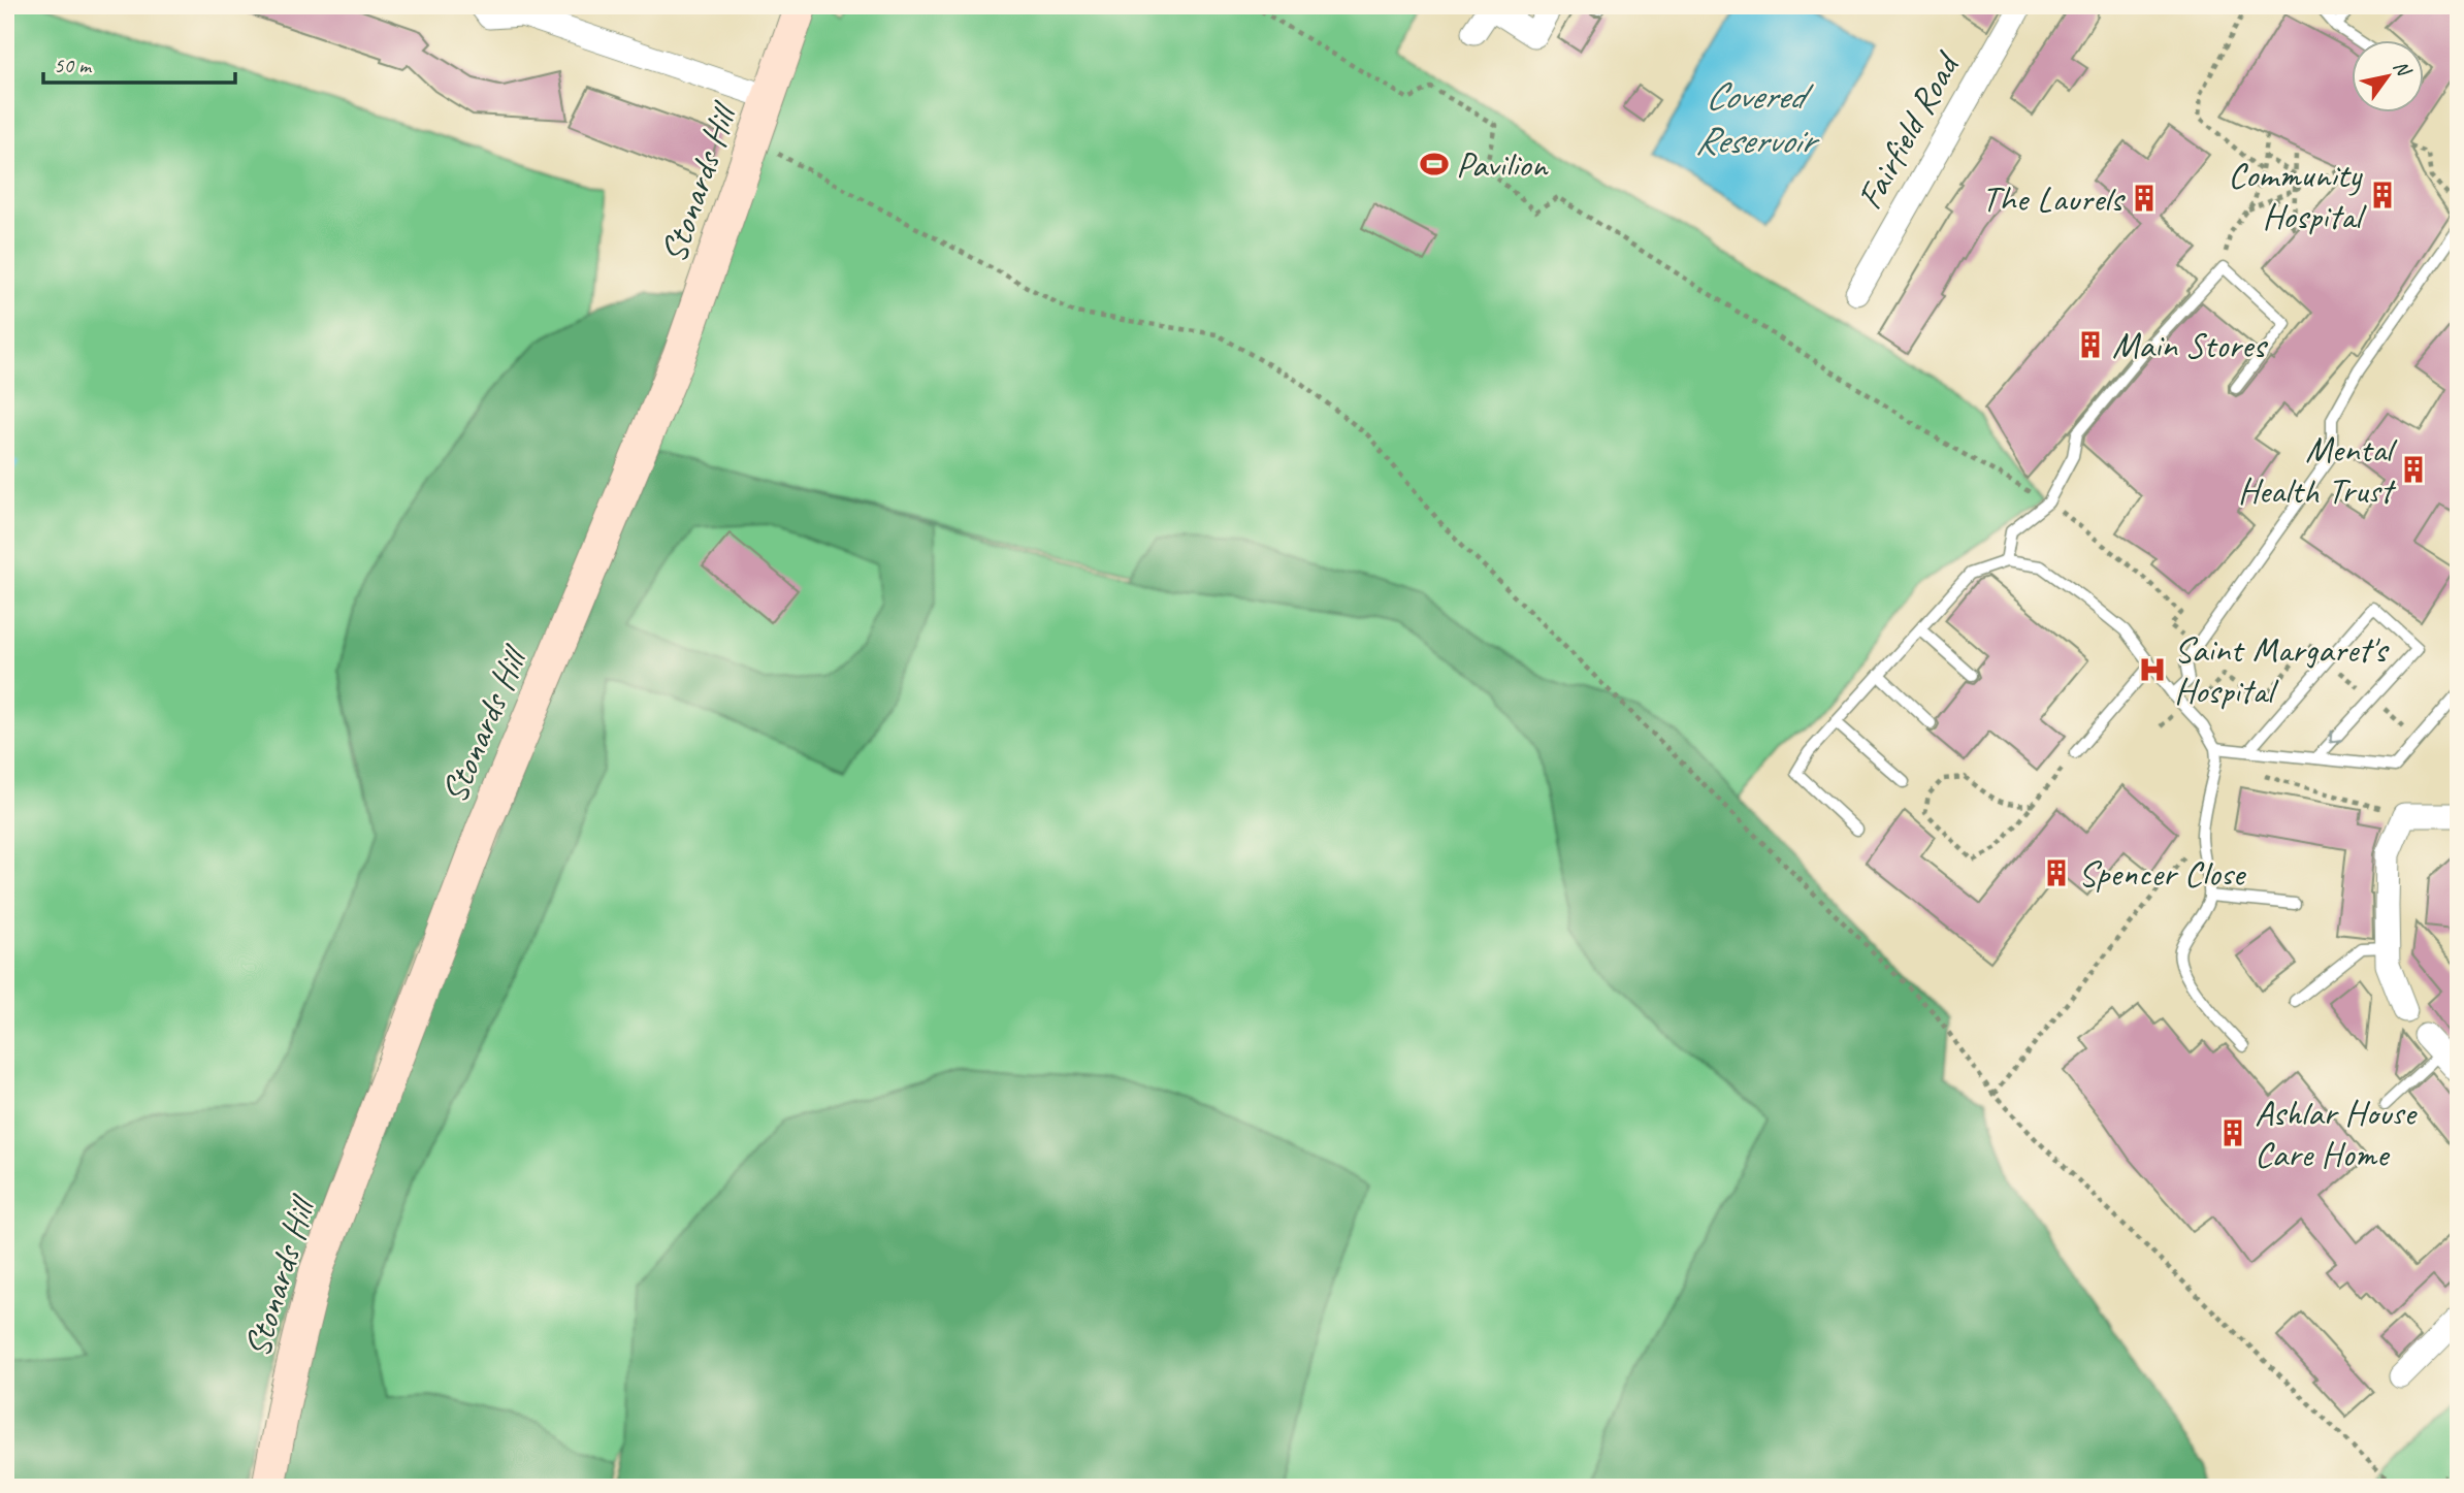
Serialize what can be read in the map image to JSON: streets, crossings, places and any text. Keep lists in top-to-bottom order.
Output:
{
  "streets": {
    "street": ["Fairfield Road", "Stonards Hill"]
  },
  "water": ["Covered Reservoir"],
  "places": {
    "sports": ["Pavilion"],
    "building": [
      "Community Hospital",
      "The Laurels",
      "Main Stores",
      "Mental Health Trust",
      "Spencer Close",
      "Ashlar House Care Home"
    ],
    "hospital": ["Saint Margaret's Hospital"]
  },
  "scale_bar": "50 m",
  "north": "top right"
}
